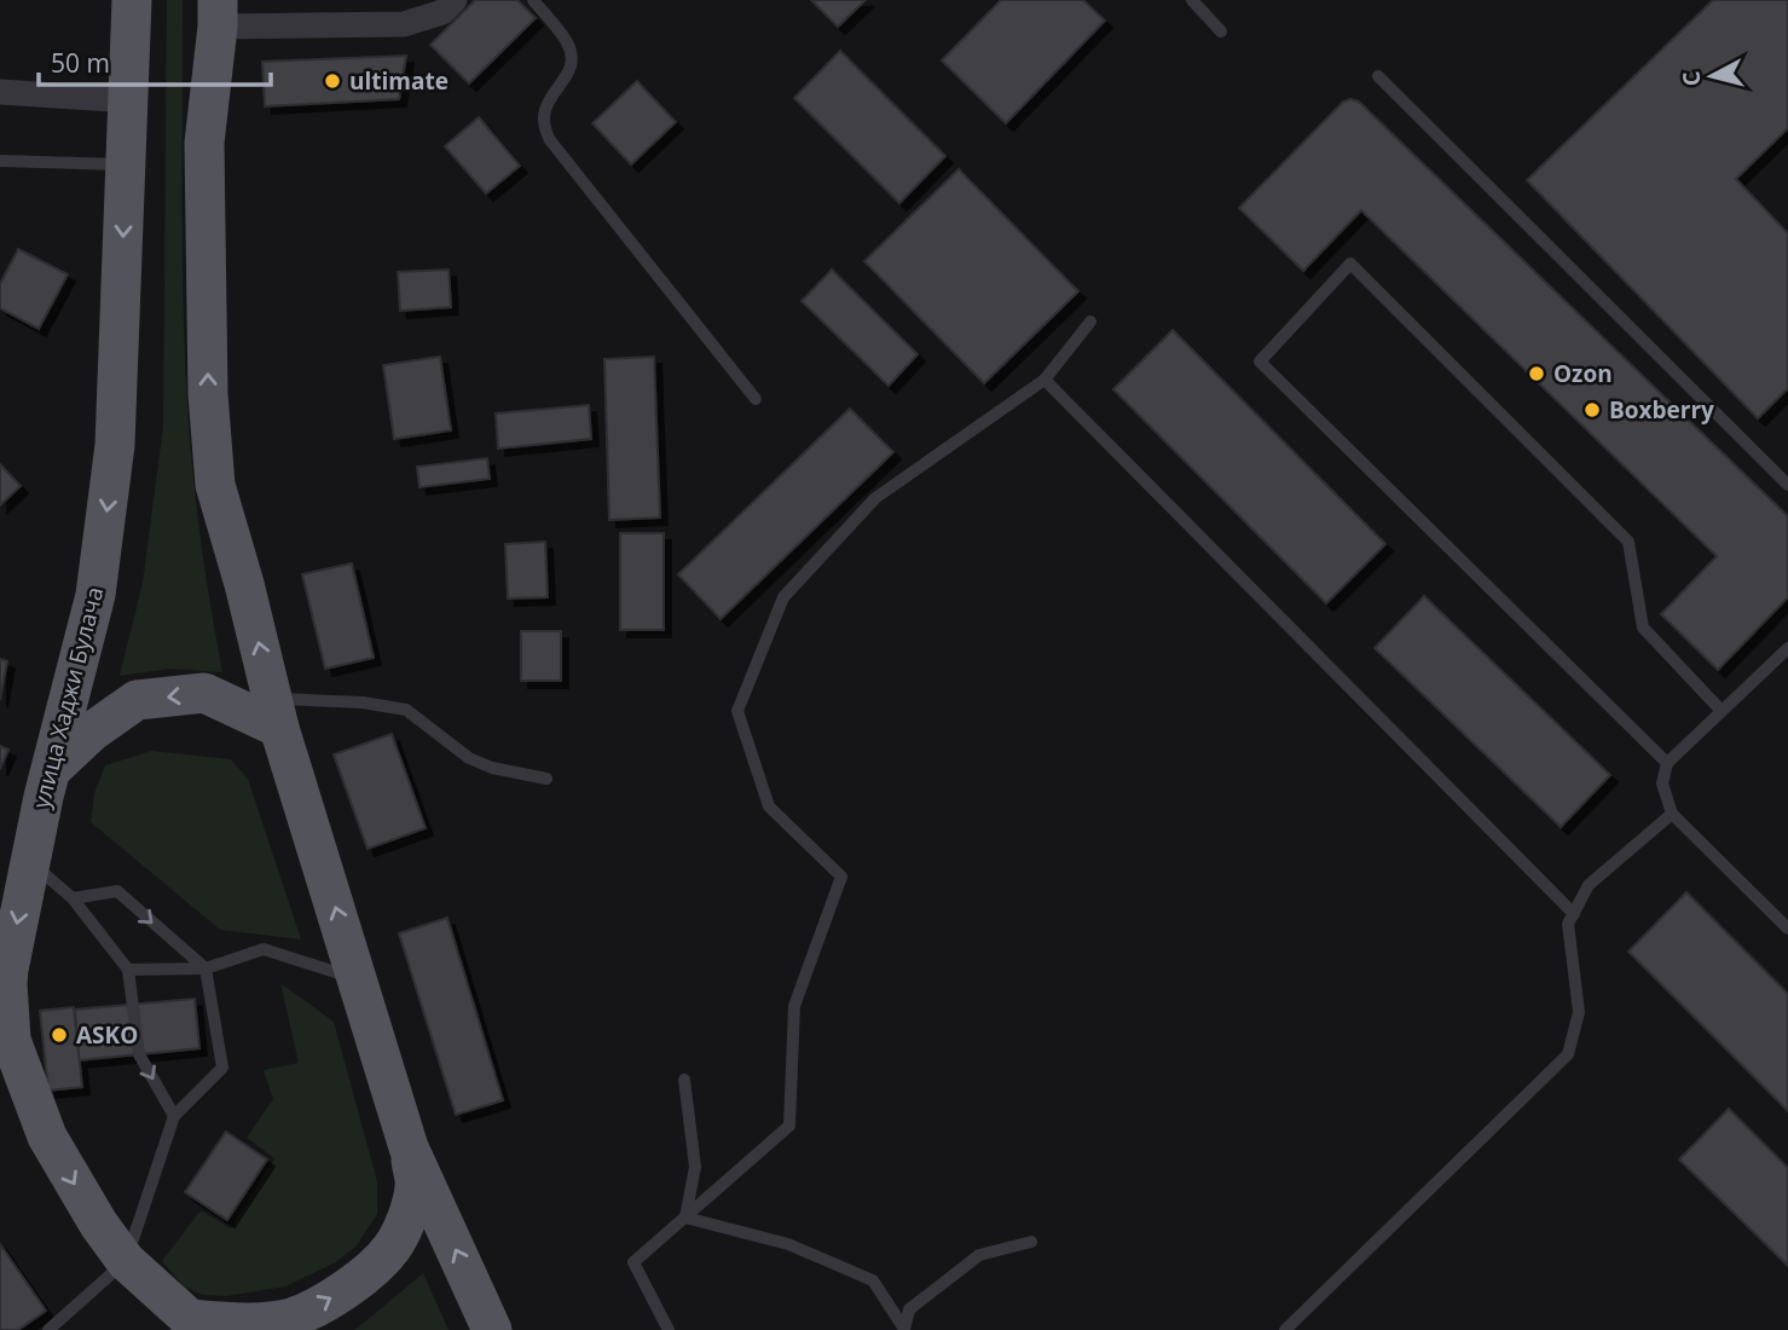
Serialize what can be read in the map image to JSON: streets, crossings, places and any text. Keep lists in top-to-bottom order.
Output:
{
  "streets": {
    "main road": ["улица Хаджи Булача"]
  },
  "places": [
    "ultimate",
    "Ozon",
    "Boxberry",
    "ASKO"
  ],
  "scale_bar": "50 m",
  "north": "left"
}
